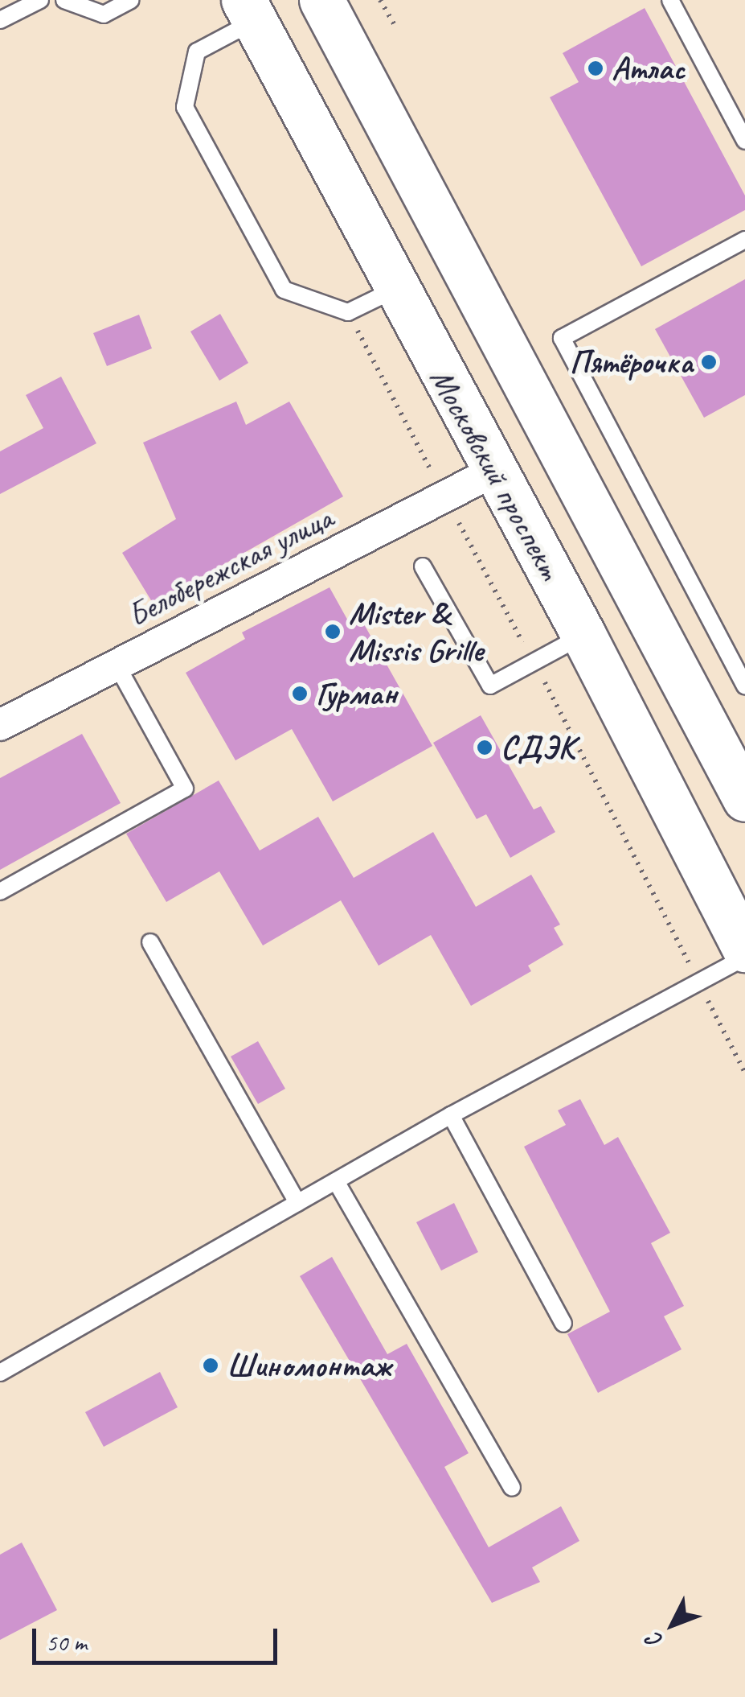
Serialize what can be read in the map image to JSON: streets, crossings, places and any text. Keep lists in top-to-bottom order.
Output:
{
  "streets": {
    "main road": ["Московский проспект"],
    "street": ["Белобережская улица"]
  },
  "crossings": [
    ["Московский проспект", "Белобережская улица"]
  ],
  "places": [
    "Атлас",
    "Пятёрочка",
    "Mister & Missis Grille",
    "Гурман",
    "СДЭК",
    "Шиномонтаж"
  ],
  "scale_bar": "50 m",
  "north": "bottom left"
}
